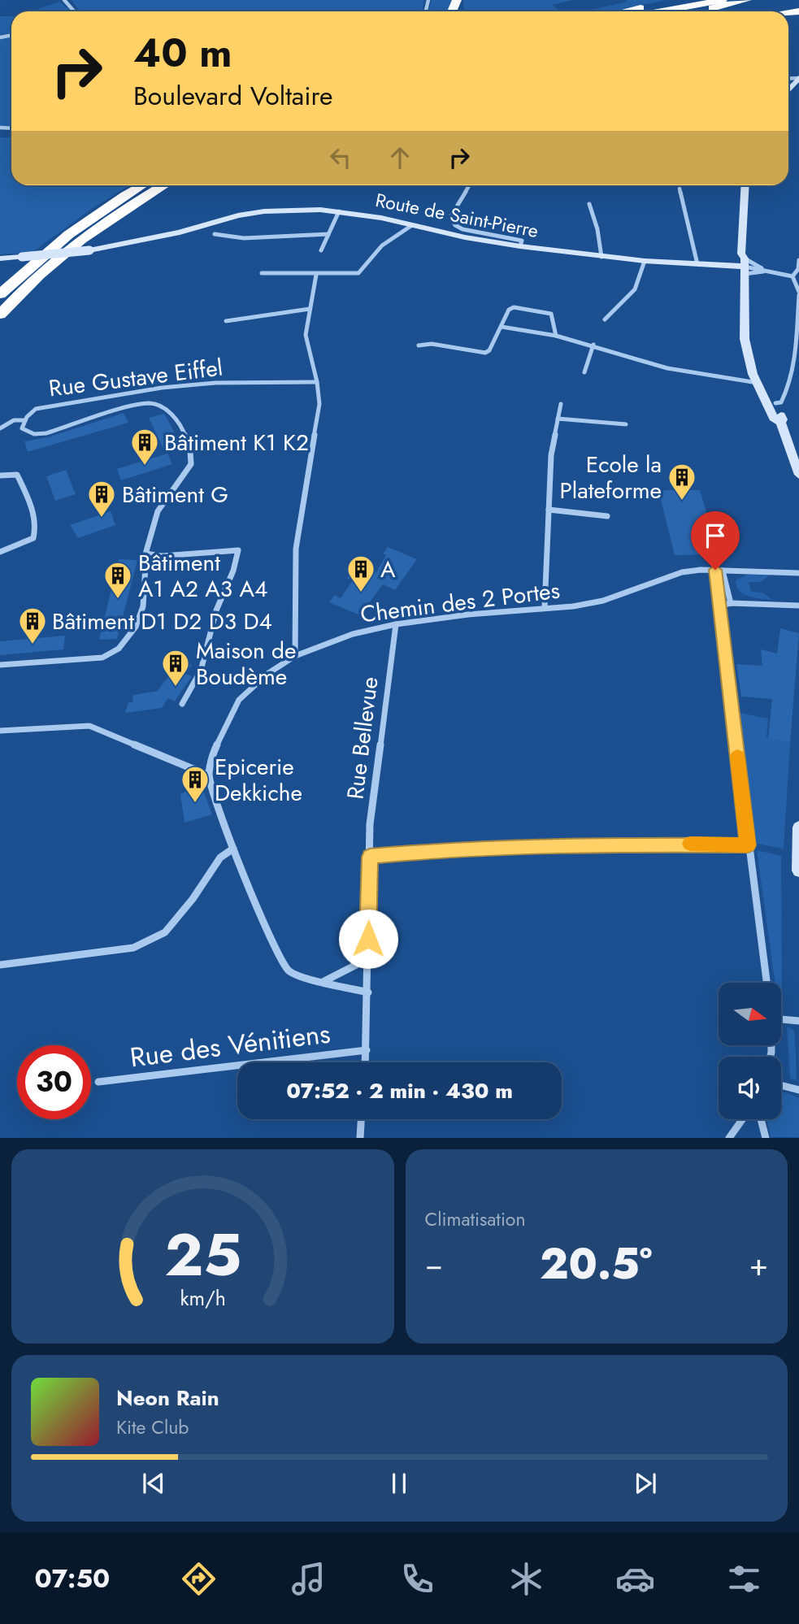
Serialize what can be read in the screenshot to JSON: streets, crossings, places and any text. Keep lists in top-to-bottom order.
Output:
{
  "streets": {
    "main road": ["Route de Saint-Pierre"],
    "street": [
      "Rue Gustave Eiffel",
      "Chemin des 2 Portes",
      "Rue Bellevue",
      "Rue des Vénitiens"
    ]
  },
  "crossings": [
    ["Chemin des 2 Portes", "Rue Bellevue"],
    ["Rue Bellevue", "Rue des Vénitiens"]
  ],
  "places": {
    "building": [
      "Bâtiment K1 K2",
      "Ecole la Plateforme",
      "Bâtiment G",
      "A",
      "Bâtiment A1 A2 A3 A4",
      "Bâtiment D1 D2 D3 D4",
      "Maison de Boudème",
      "Epicerie Dekkiche"
    ]
  },
  "north": "right",
  "page": {
    "turn": ["40 m", "Boulevard Voltaire"],
    "limit": "30",
    "trip": "07:52 · 2 min · 430 m",
    "tile": "Climatisation",
    "heat": ["−", "20.5°", "+"],
    "song": ["Neon Rain", "Kite Club"],
    "tabs": "07:50",
    "gauge": ["25", "km/h"]
  }
}
